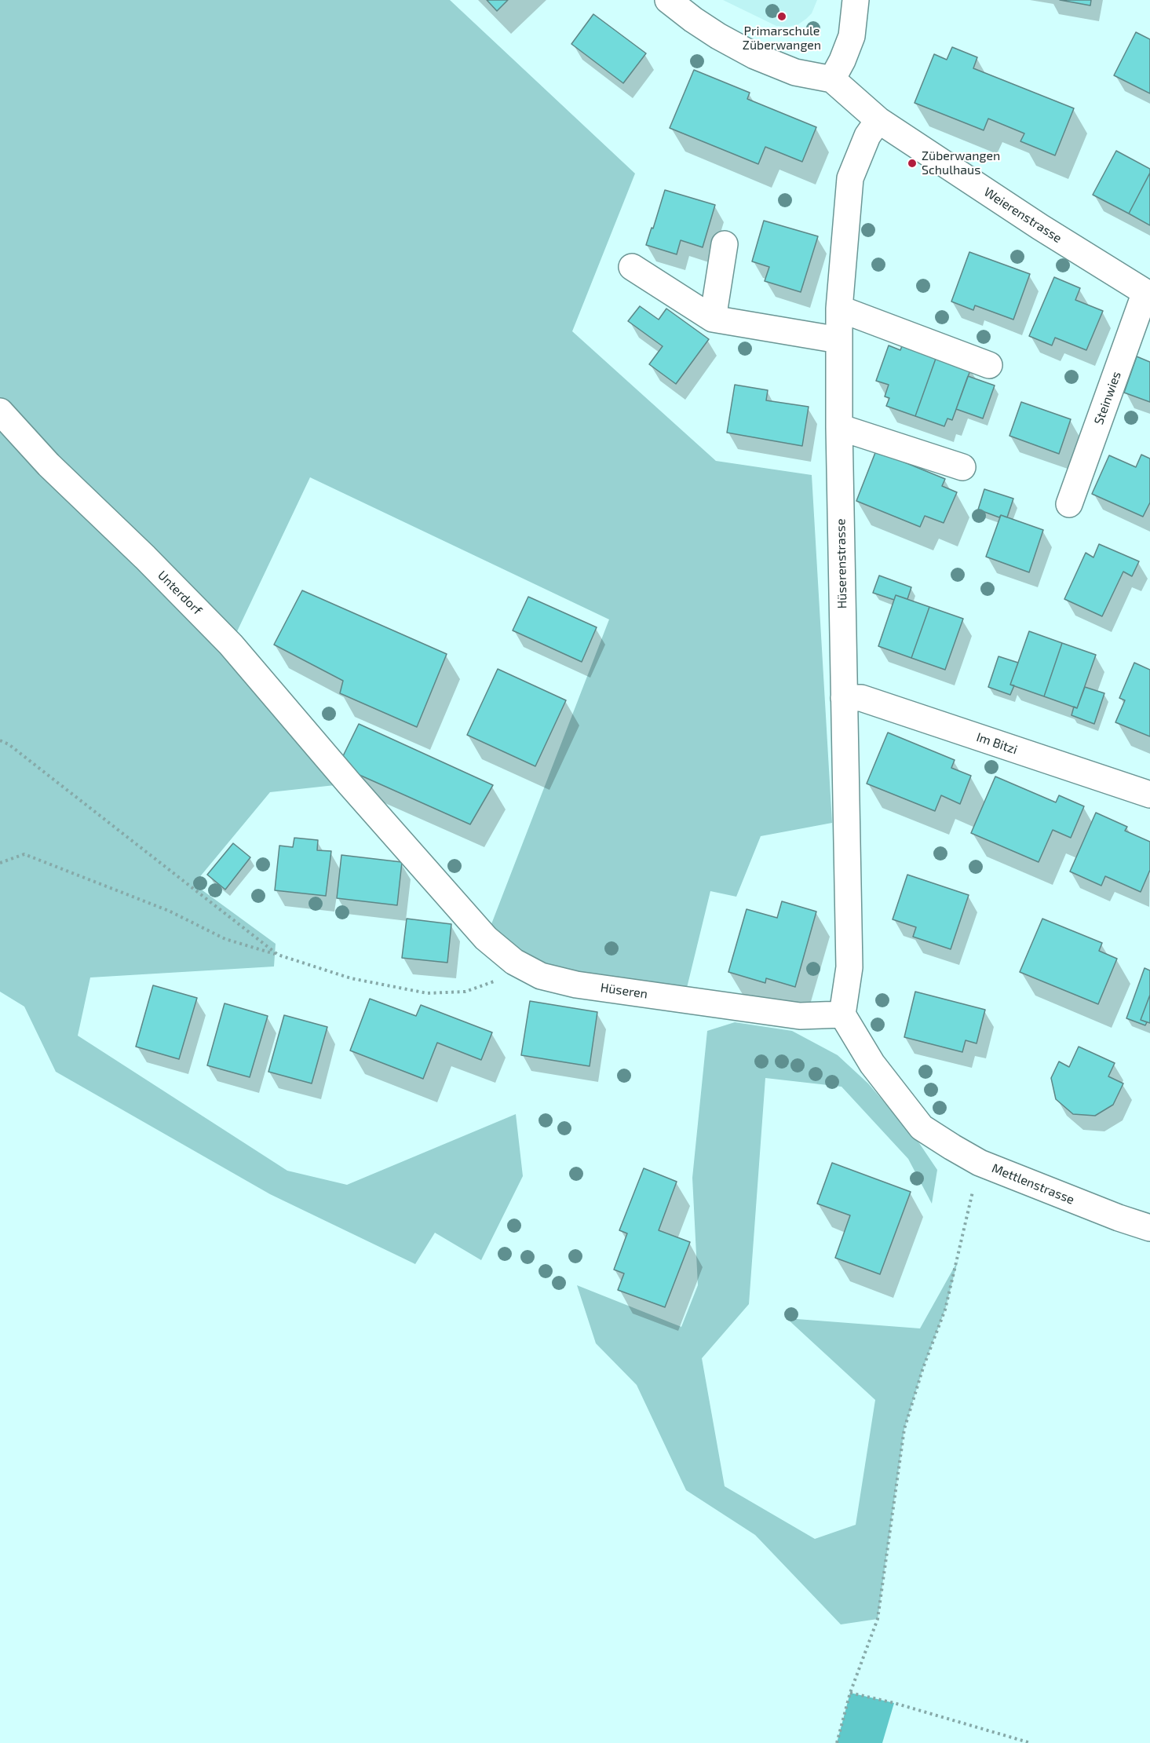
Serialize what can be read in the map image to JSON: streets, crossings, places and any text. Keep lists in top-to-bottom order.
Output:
{
  "streets": {
    "street": [
      "Weierenstrasse",
      "Steinwies",
      "Hüserenstrasse",
      "Unterdorf",
      "Im Bitzi",
      "Hüseren",
      "Mettlenstrasse"
    ]
  },
  "crossings": [
    ["Weierenstrasse", "Steinwies"],
    ["Weierenstrasse", "Hüserenstrasse"],
    ["Hüserenstrasse", "Im Bitzi"],
    ["Hüserenstrasse", "Hüseren"],
    ["Hüserenstrasse", "Mettlenstrasse"],
    ["Unterdorf", "Hüseren"],
    ["Hüseren", "Mettlenstrasse"]
  ],
  "places": ["Primarschule Züberwangen", "Züberwangen Schulhaus"]
}
